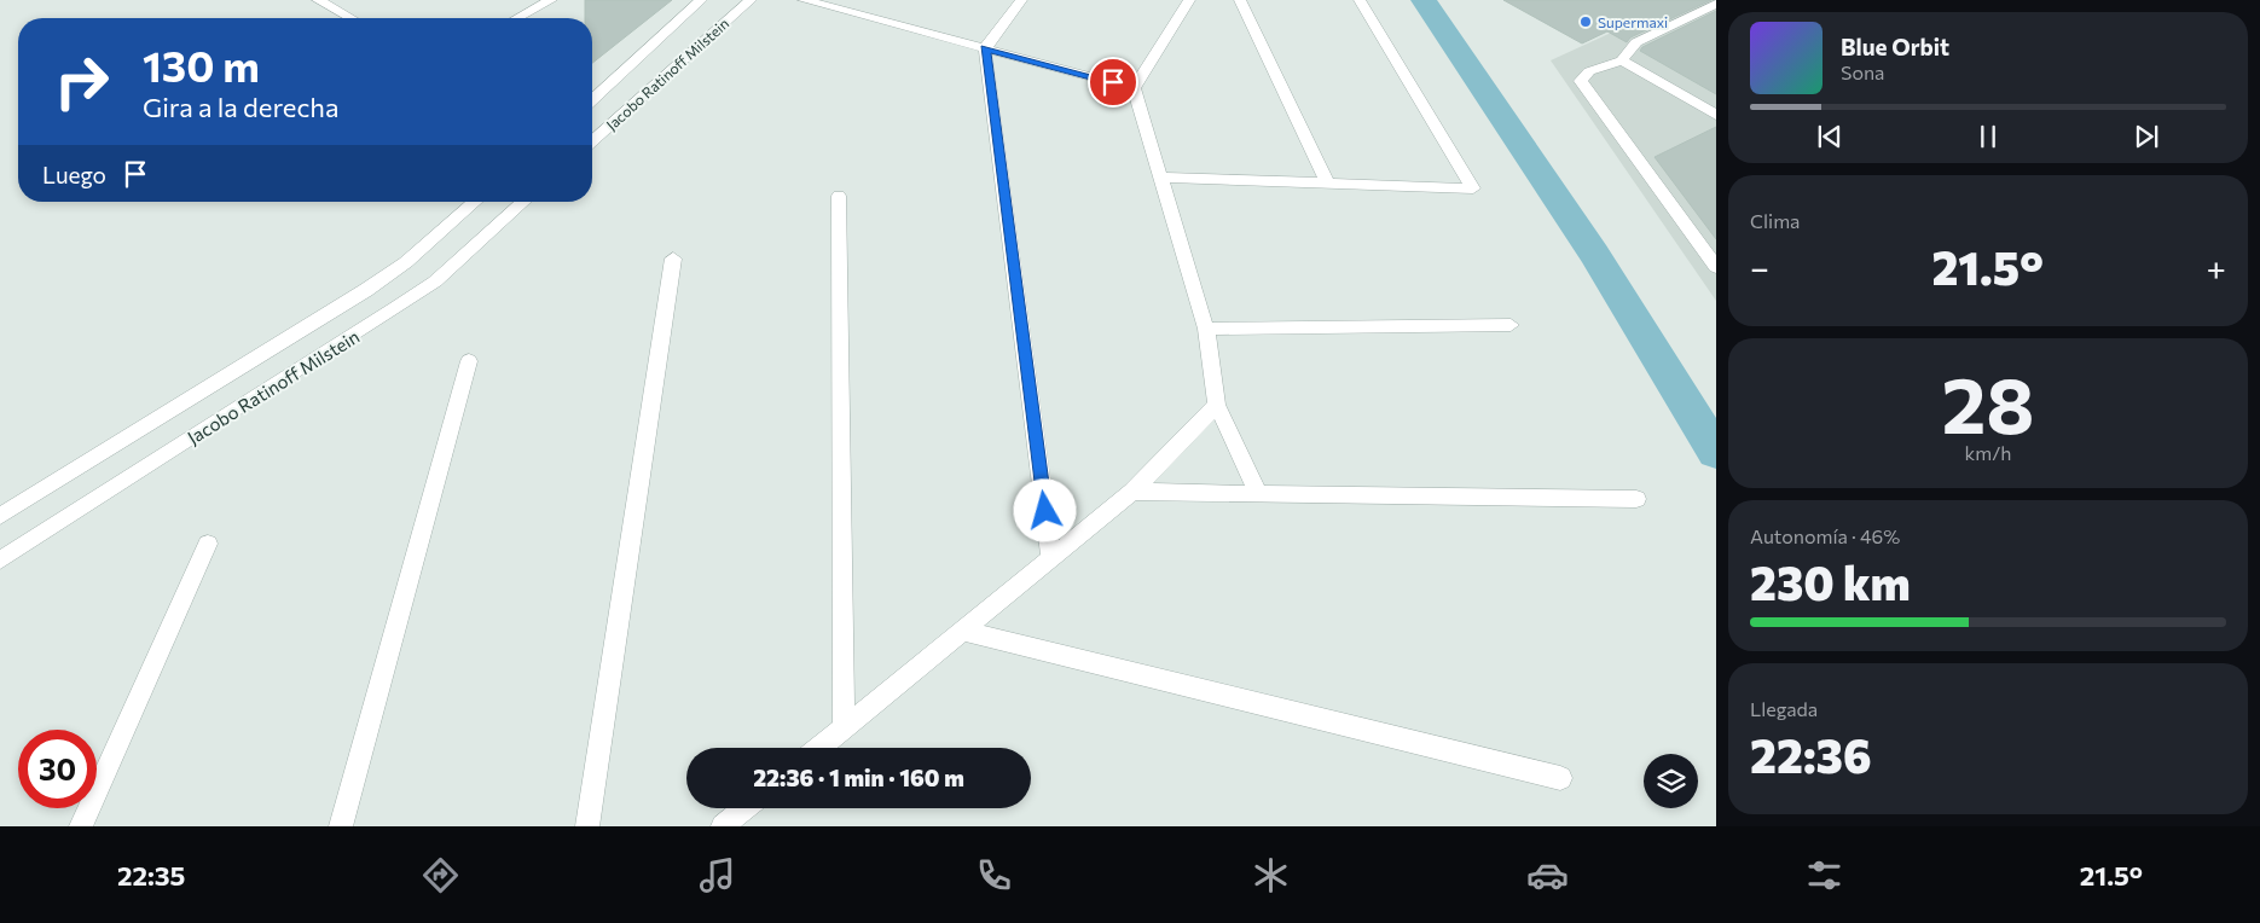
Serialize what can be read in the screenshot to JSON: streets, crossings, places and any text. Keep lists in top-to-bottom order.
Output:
{
  "streets": {
    "street": ["Jacobo Ratinoff Milstein"]
  },
  "places": ["Supermaxi"],
  "page": {
    "turn": ["130 m", "Gira a la derecha"],
    "song": ["Blue Orbit", "Sona"],
    "then": "Luego",
    "tile": [
      "Clima",
      ["28", "km/h"],
      ["Autonomía · 46%", "230 km"],
      ["Llegada", "22:36"]
    ],
    "heat": ["−", "21.5°", "+"],
    "limit": "30",
    "trip": "22:36 · 1 min · 160 m",
    "tabs": ["22:35", "21.5°"]
  }
}
